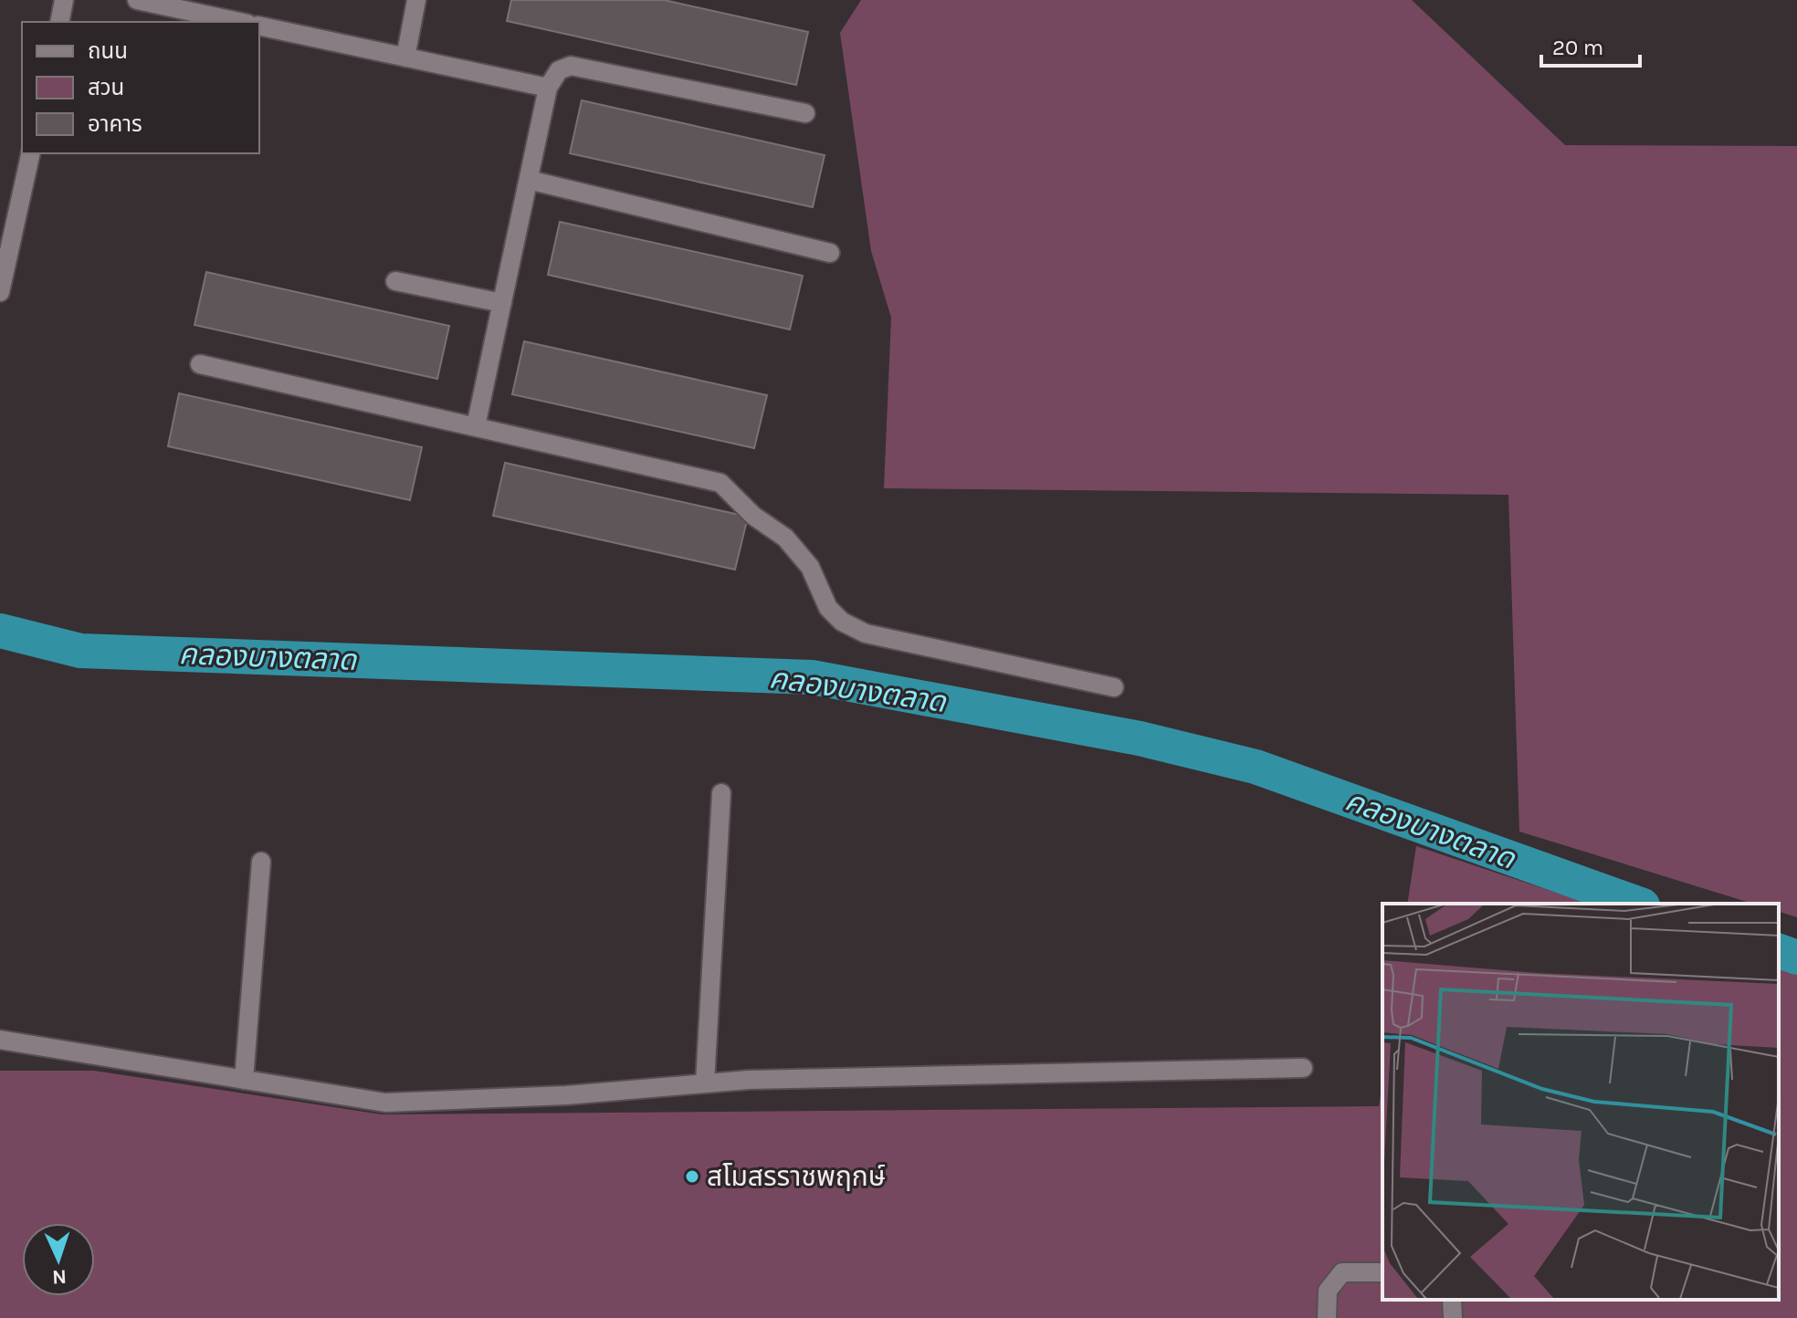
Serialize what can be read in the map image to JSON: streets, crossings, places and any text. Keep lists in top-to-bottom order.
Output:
{
  "water": ["คลองบางตลาด"],
  "places": ["สโมสรราชพฤกษ์"],
  "legend": ["ถนน", "สวน", "อาคาร"],
  "scale_bar": "20 m",
  "north": "bottom"
}
